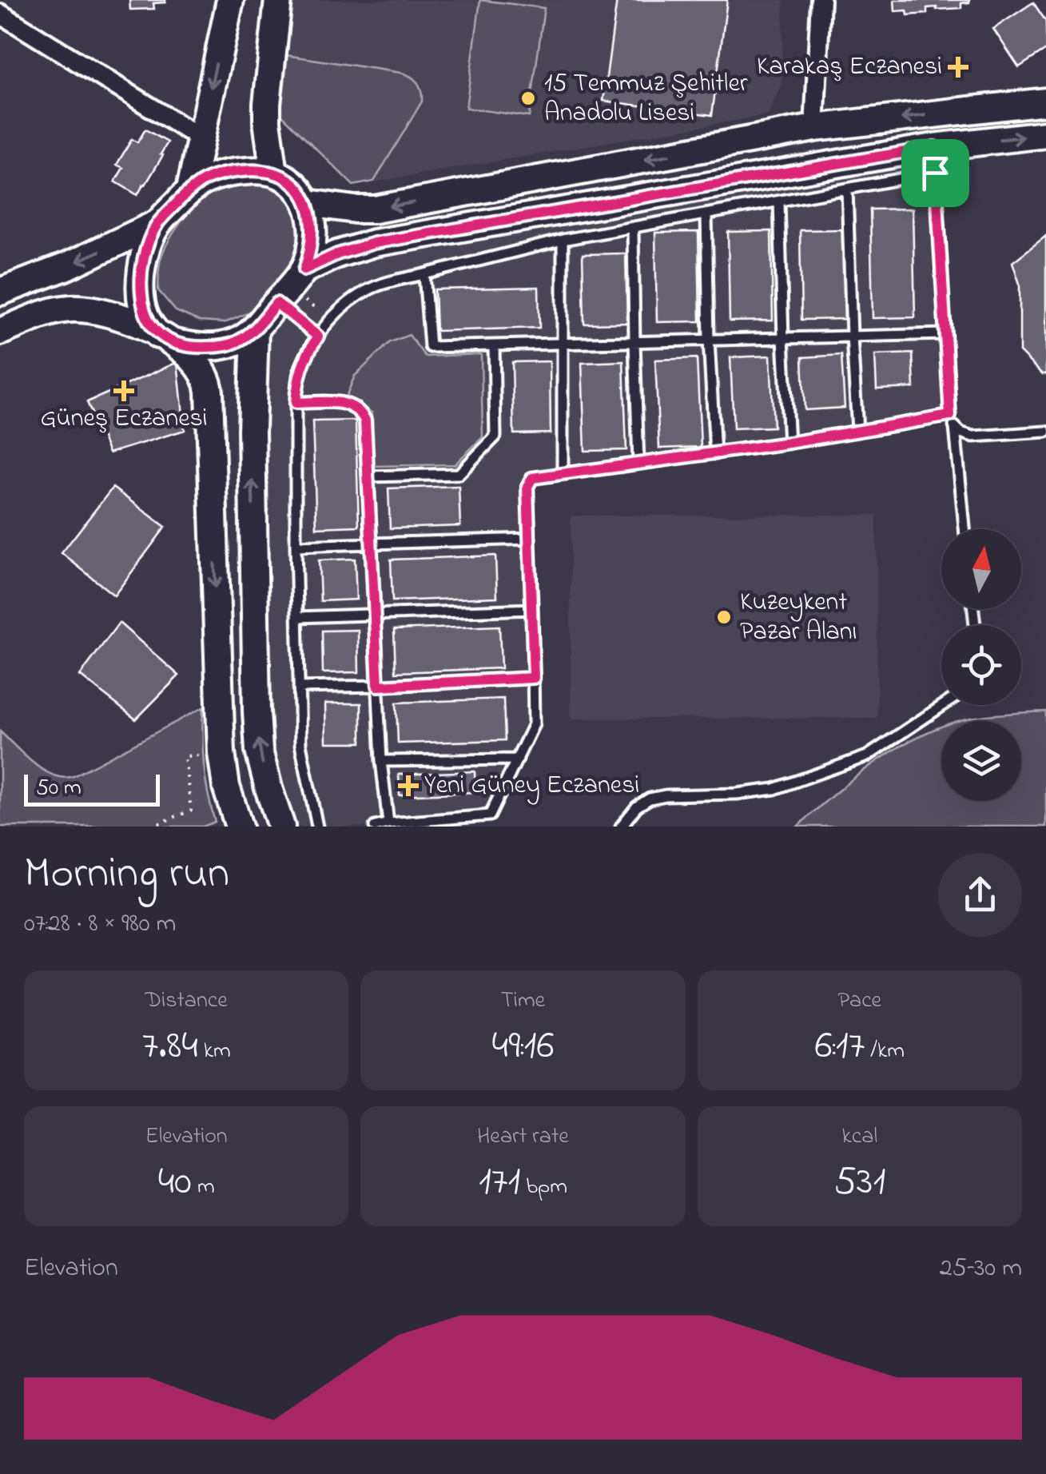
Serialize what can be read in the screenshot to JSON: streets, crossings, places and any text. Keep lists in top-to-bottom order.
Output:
{
  "places": {
    "health": ["Karakaş Eczanesi", "Güneş Eczanesi", "Yeni Güney Eczanesi"],
    "other": ["15 Temmuz Şehitler Anadolu Lisesi", "Kuzeykent Pazar Alanı"]
  },
  "scale_bar": "50 m",
  "north": "top",
  "page": {
    "scale": "50 m",
    "heading": ["Morning run", "07:28 · 8 × 980 m"],
    "stats": [
      ["Distance", "7.84 km"],
      ["Time", "49:16"],
      ["Pace", "6:17 /km"],
      ["Elevation", "40 m"],
      ["Heart rate", "171 bpm"],
      ["kcal", "531"]
    ],
    "chart": ["Elevation", "25–30 m"]
  }
}
